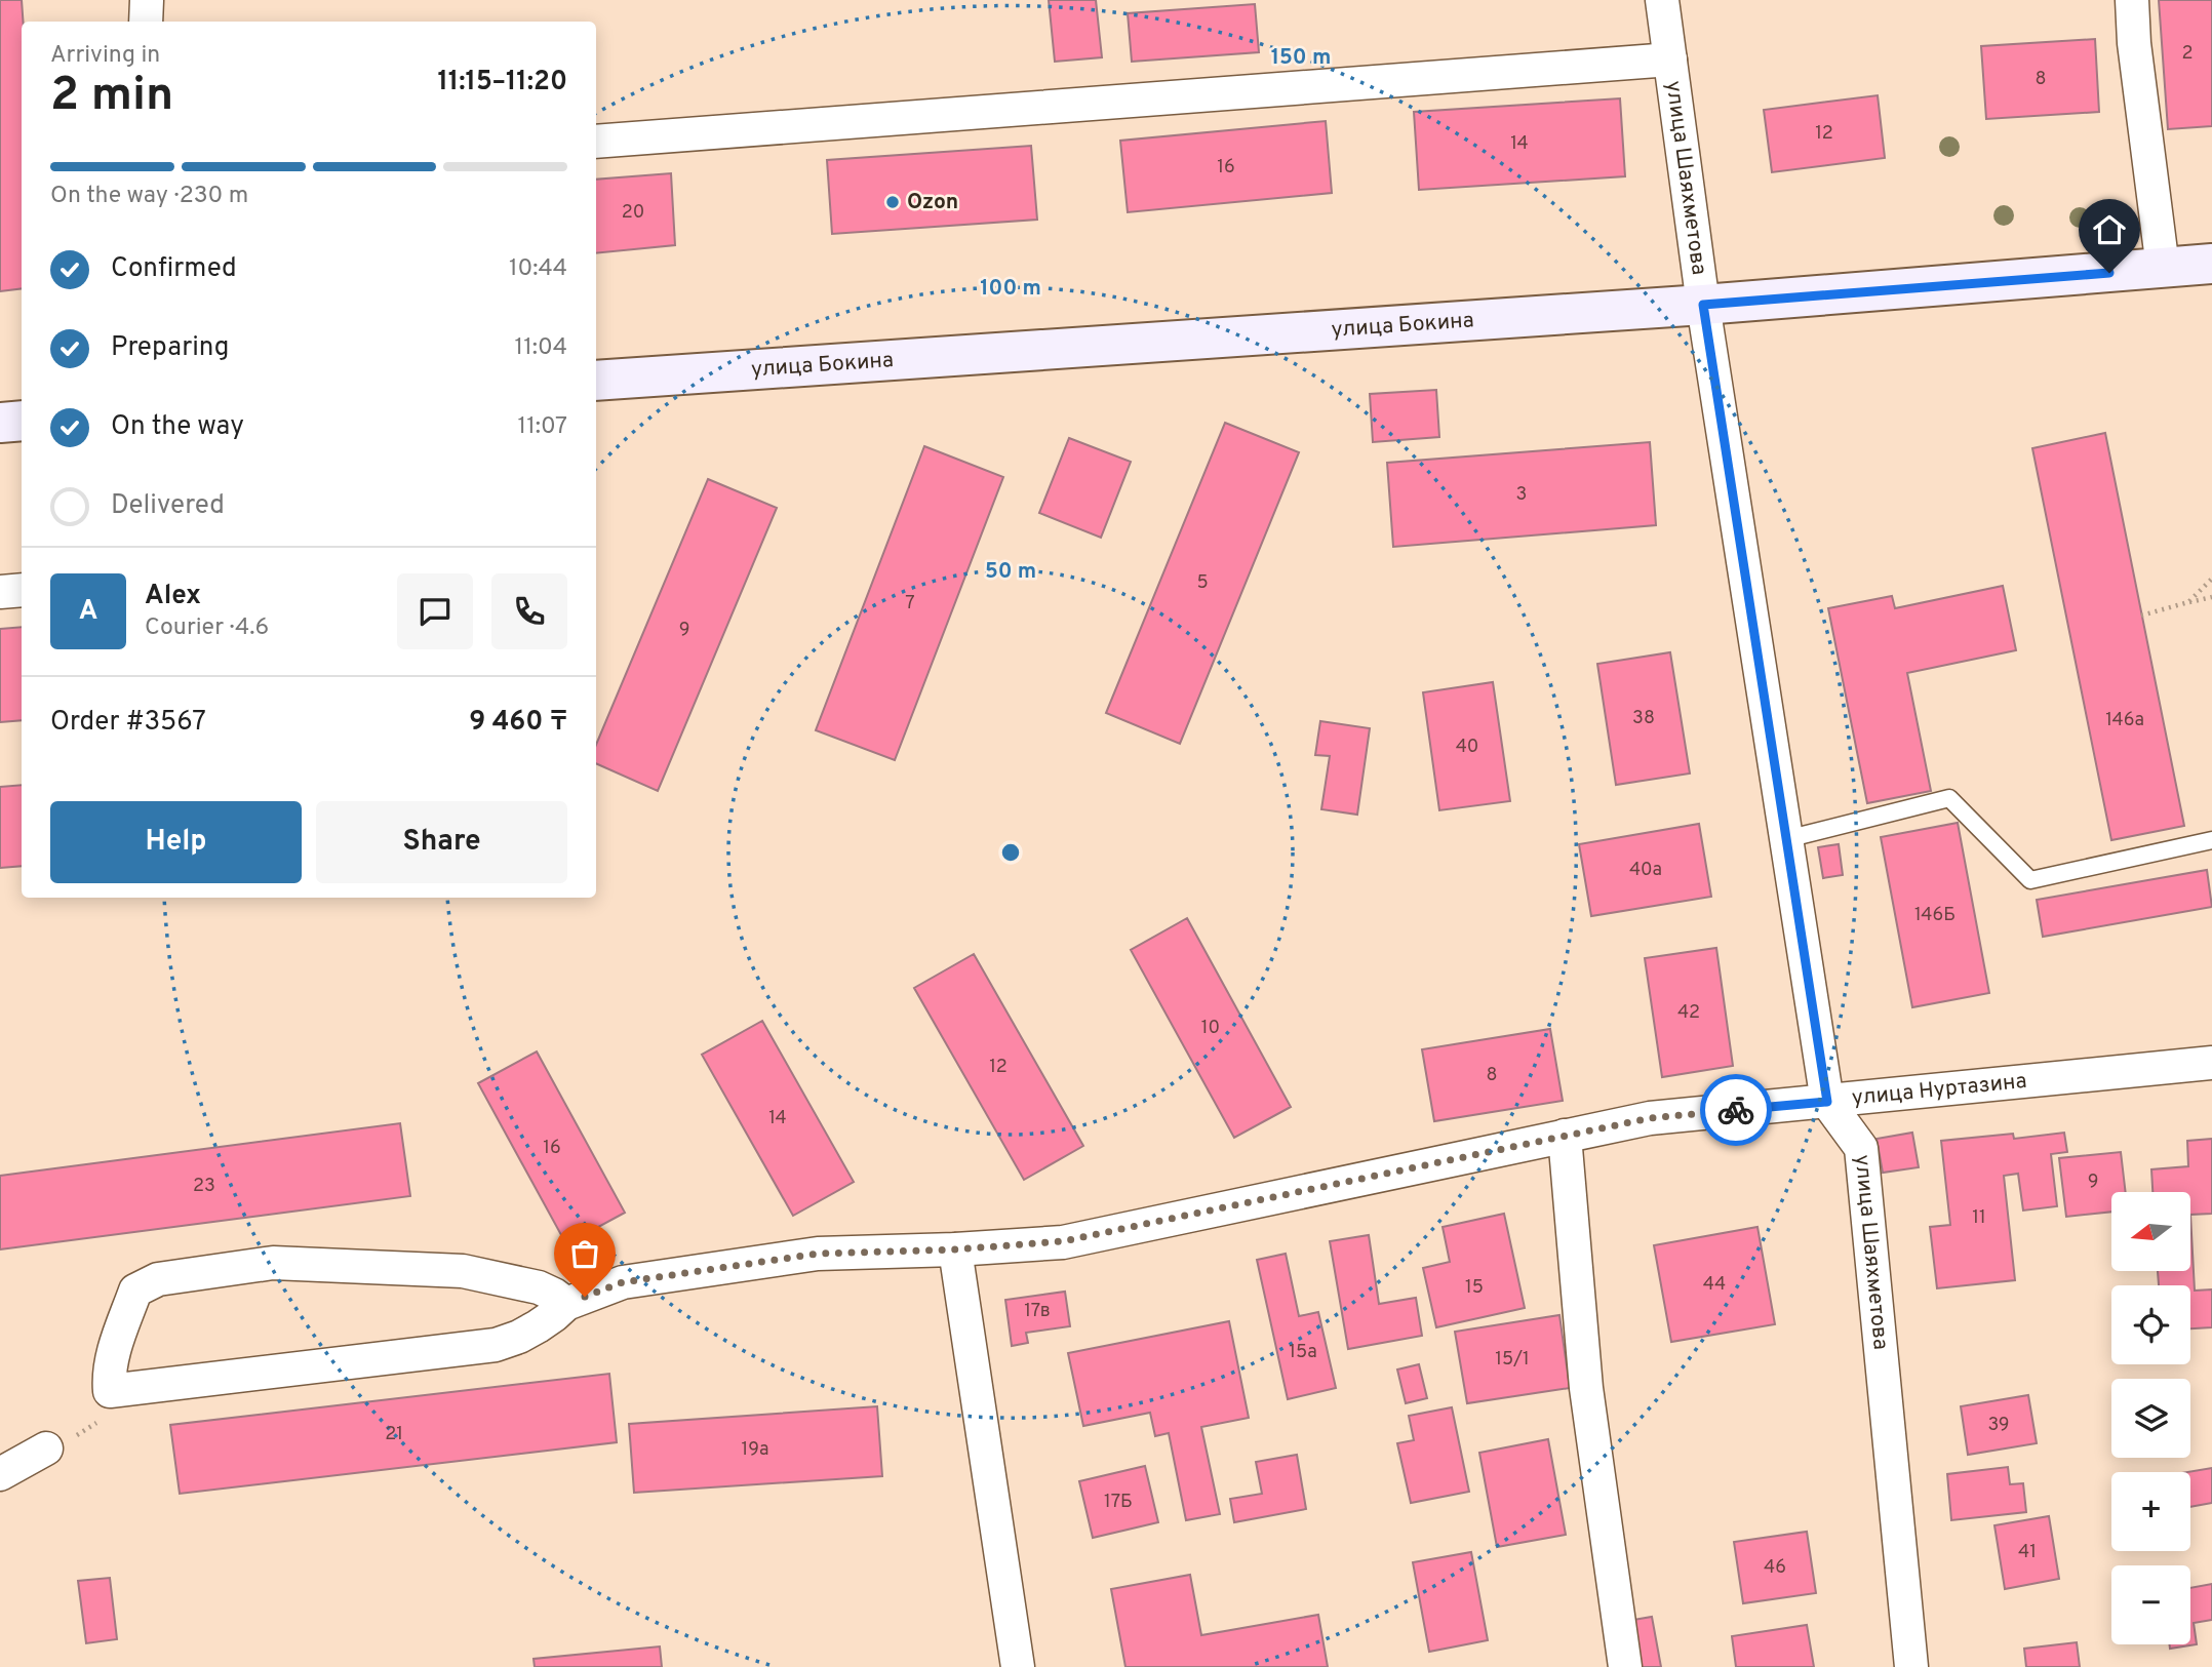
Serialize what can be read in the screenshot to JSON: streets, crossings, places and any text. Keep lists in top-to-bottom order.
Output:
{
  "streets": {
    "street": ["улица Шаяхметова", "улица Бокина", "улица Нуртазина"]
  },
  "crossings": [
    ["улица Шаяхметова", "улица Бокина"],
    ["улица Шаяхметова", "улица Нуртазина"]
  ],
  "places": ["Ozon"],
  "house_numbers": [
    "2",
    "8",
    "12",
    "14",
    "16",
    "20",
    "3",
    "5",
    "7",
    "9",
    "38",
    "146а",
    "40",
    "40а",
    "146Б",
    "42",
    "10",
    "12",
    "8",
    "14",
    "16",
    "9",
    "23",
    "11",
    "44",
    "15",
    "17в",
    "15а",
    "15/1",
    "39",
    "21",
    "19а",
    "17Б",
    "41",
    "46"
  ],
  "north": "left",
  "page": {
    "heading": ["2 min", "Arriving in", "11:15–11:20"],
    "panel": [
      "Alex",
      "Courier · 4.6",
      "Order #3567",
      "9 460 ₸"
    ],
    "bar": "On the way · 230 m",
    "list": [
      ["Confirmed", "10:44"],
      ["Preparing", "11:04"],
      ["On the way", "11:07"],
      "Delivered"
    ],
    "round": "A",
    "buttons": ["Help", "Share"],
    "map_buttons": ["+", "−"]
  },
  "rings": ["150 m", "100 m", "50 m"]
}
